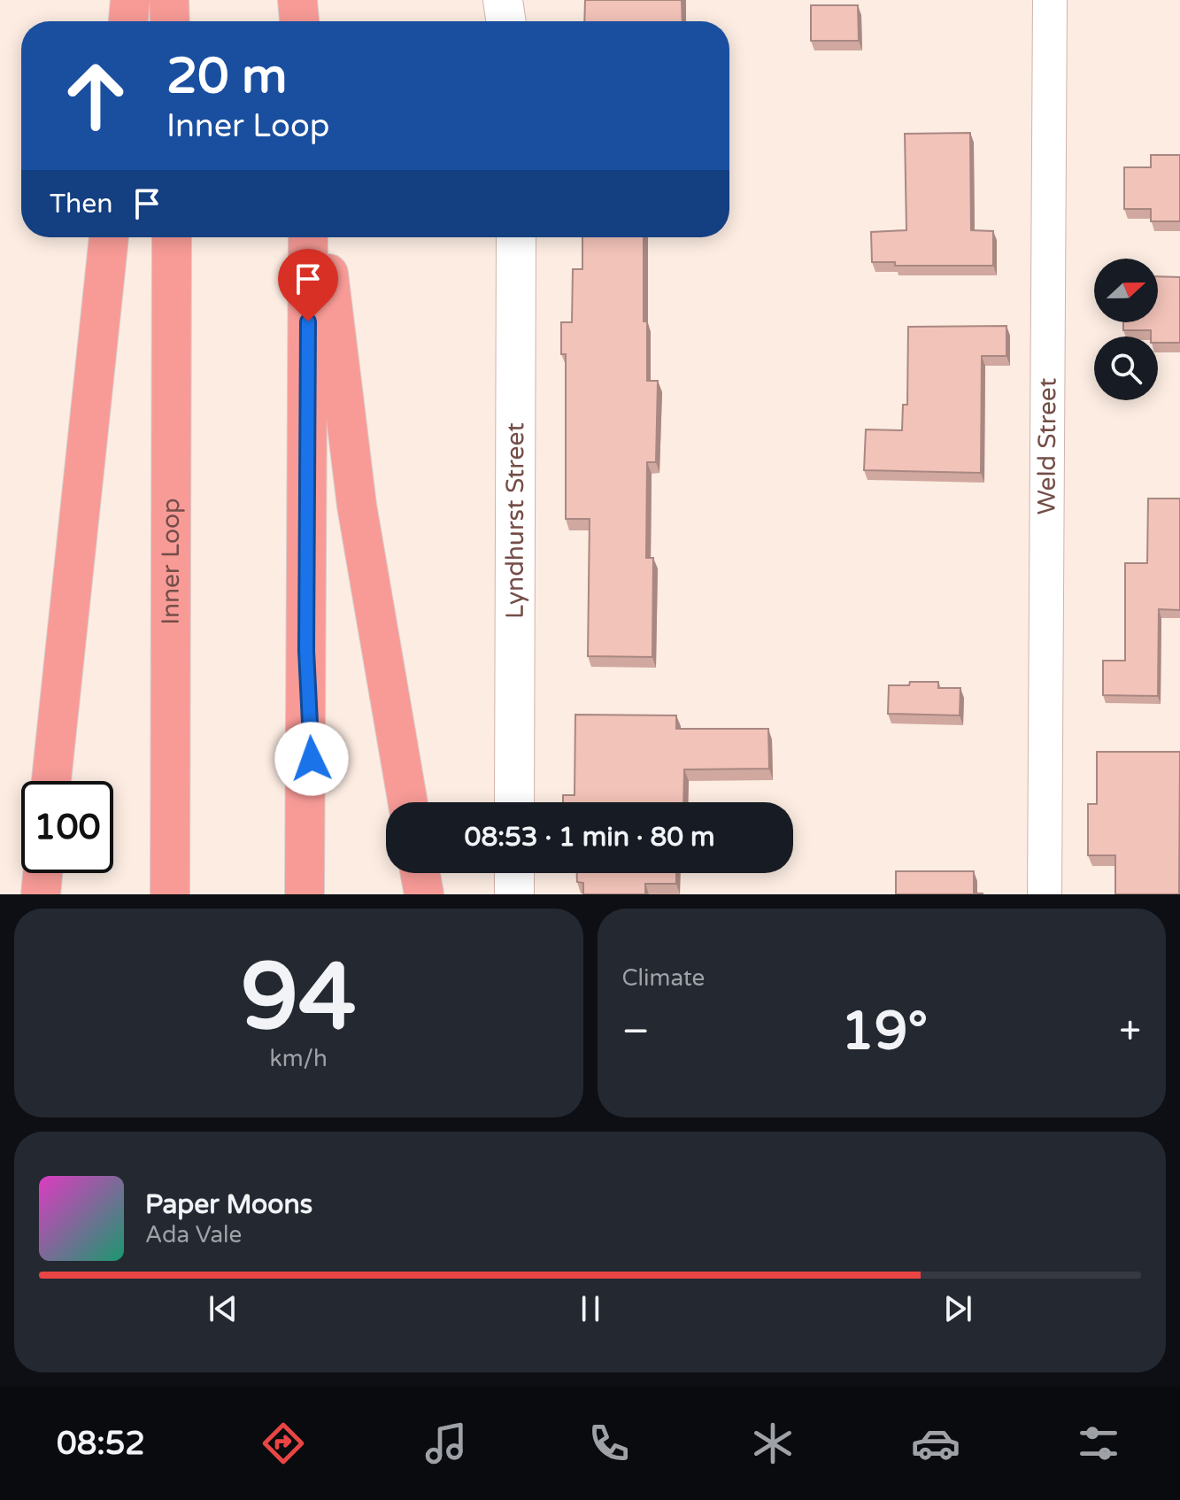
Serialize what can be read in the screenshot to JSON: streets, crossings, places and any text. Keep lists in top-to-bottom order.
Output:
{
  "streets": {
    "highway": ["Inner Loop"],
    "street": ["Weld Street", "Lyndhurst Street"]
  },
  "north": "right",
  "page": {
    "turn": ["20 m", "Inner Loop"],
    "then": "Then",
    "limit": "100",
    "trip": "08:53 · 1 min · 80 m",
    "tile": [
      ["94", "km/h"],
      "Climate"
    ],
    "heat": ["−", "19°", "+"],
    "song": ["Paper Moons", "Ada Vale"],
    "tabs": "08:52"
  }
}
